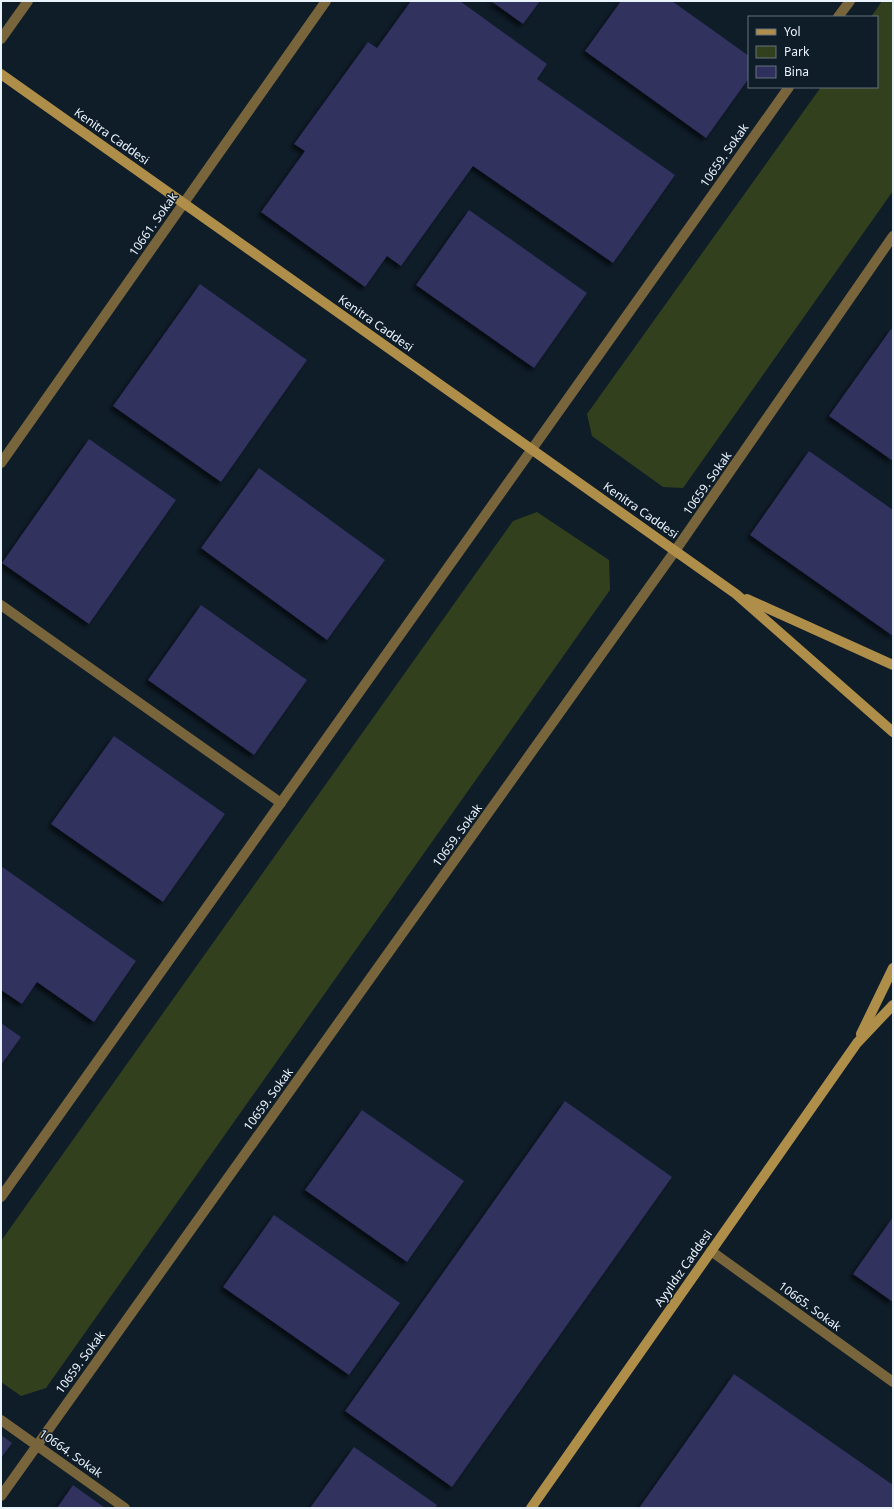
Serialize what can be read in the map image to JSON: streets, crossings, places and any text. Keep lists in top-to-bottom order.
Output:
{
  "streets": {
    "street": [
      "Kenitra Caddesi",
      "10659. Sokak",
      "10661. Sokak",
      "Ayyıldız Caddesi",
      "10665. Sokak",
      "10664. Sokak"
    ]
  },
  "crossings": [
    ["Kenitra Caddesi", "10659. Sokak"],
    ["Kenitra Caddesi", "10661. Sokak"],
    ["10659. Sokak", "10664. Sokak"],
    ["Ayyıldız Caddesi", "10665. Sokak"]
  ],
  "legend": ["Yol", "Park", "Bina"]
}
